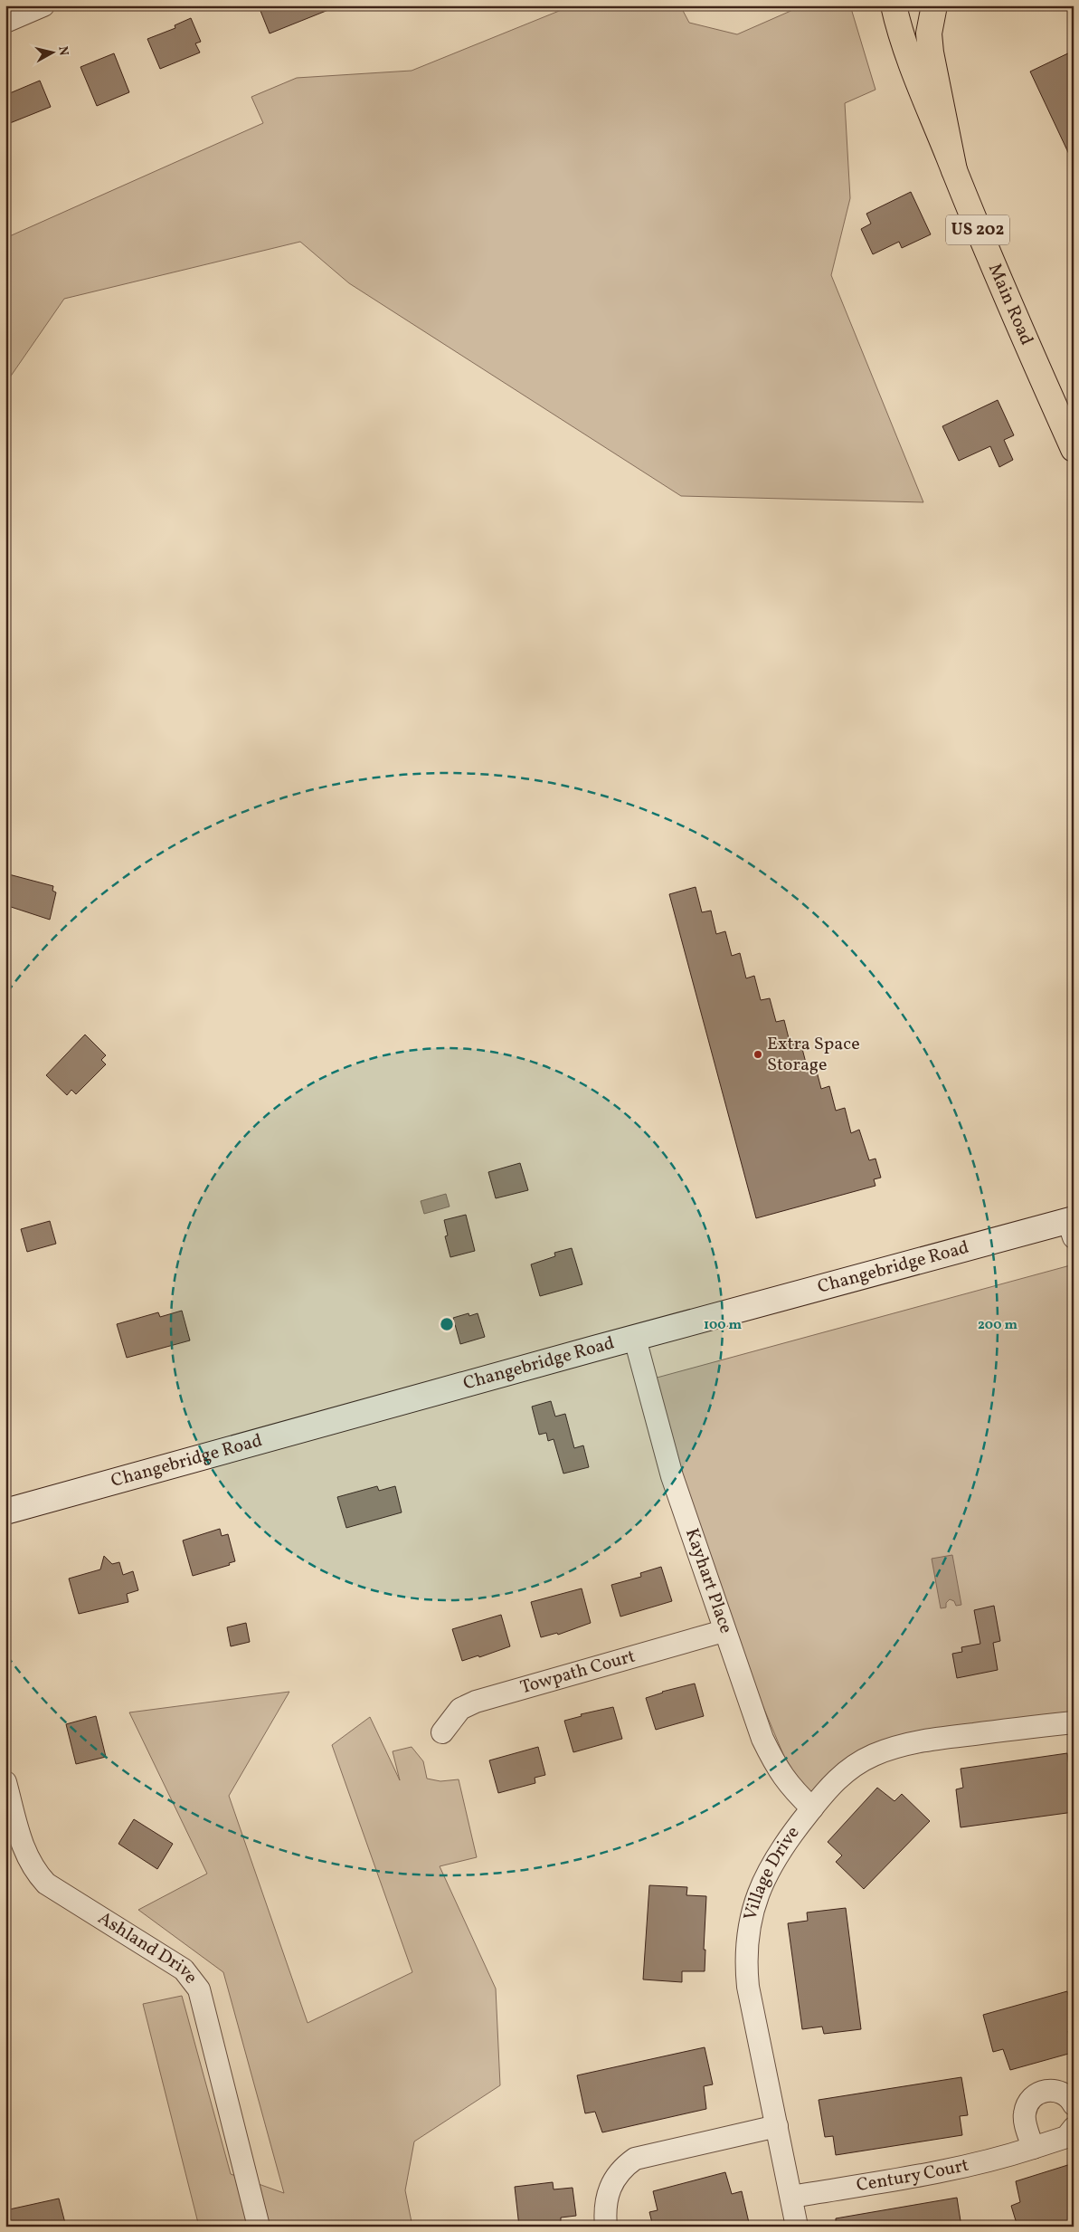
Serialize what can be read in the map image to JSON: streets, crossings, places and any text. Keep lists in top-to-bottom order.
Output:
{
  "streets": {
    "main road": ["US 202", "Main Road", "Changebridge Road"],
    "street": [
      "Kayhart Place",
      "Towpath Court",
      "Village Drive",
      "Ashland Drive",
      "Century Court"
    ]
  },
  "crossings": [
    ["Changebridge Road", "Kayhart Place"],
    ["Kayhart Place", "Towpath Court"],
    ["Kayhart Place", "Village Drive"],
    ["Village Drive", "Century Court"]
  ],
  "places": ["Extra Space Storage"],
  "north": "right",
  "rings": ["100 m", "200 m"]
}
